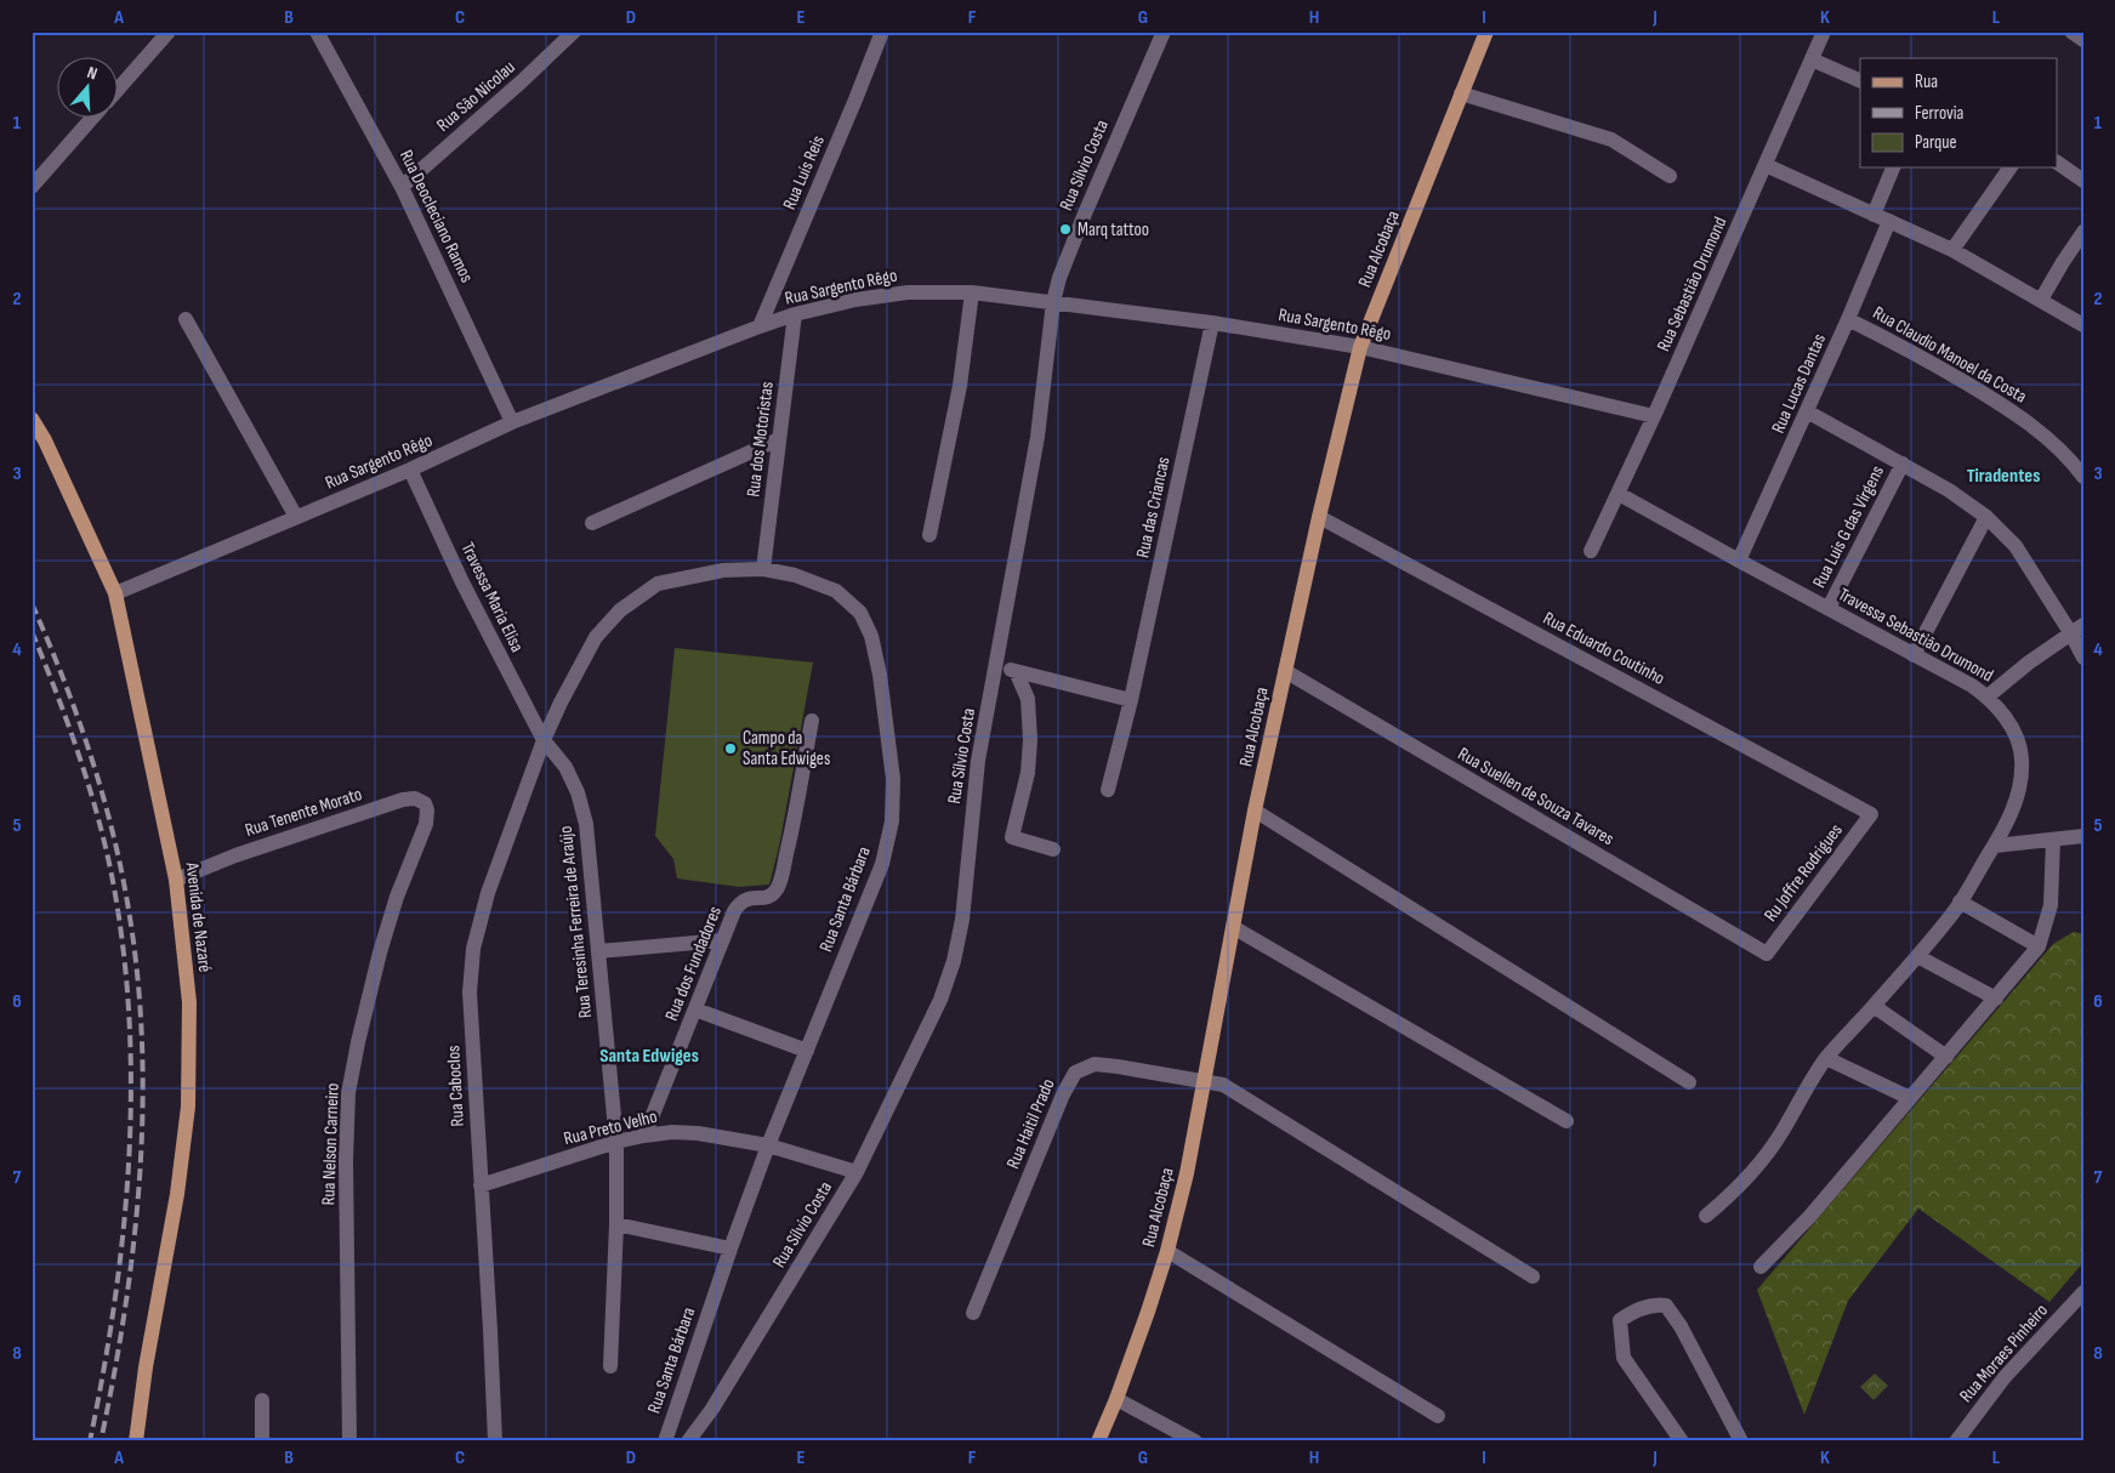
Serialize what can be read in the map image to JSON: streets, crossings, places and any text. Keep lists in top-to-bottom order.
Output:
{
  "streets": {
    "main road": ["Rua Alcobaça", "Avenida de Nazaré"],
    "street": [
      "Rua São Nicolau",
      "Rua Sílvio Costa",
      "Rua Luís Reis",
      "Rua Deocleciano Ramos",
      "Rua Sebastião Drumond",
      "Rua Sargento Rêgo",
      "Rua Claudio Manoel da Costa",
      "Rua Lucas Dantas",
      "Rua dos Motoristas",
      "Rua das Criancas",
      "Rua Luis G das Virgens",
      "Travessa Maria Elisa",
      "Travessa Sebastião Drumond",
      "Rua Eduardo Coutinho",
      "Rua Suellen de Souza Tavares",
      "Rua Tenente Morato",
      "Ru Joffre Rodrigues",
      "Rua Santa Bárbara",
      "Rua Teresinha Ferreira de Araújo",
      "Rua dos Fundadores",
      "Rua Caboclos",
      "Rua Haitil Prado",
      "Rua Preto Velho",
      "Rua Nelson Carneiro",
      "Rua Moraes Pinheiro"
    ]
  },
  "crossings": [
    ["Rua São Nicolau", "Rua Deocleciano Ramos"],
    ["Rua Sílvio Costa", "Rua Sargento Rêgo"],
    ["Rua Sílvio Costa", "Rua Preto Velho"],
    ["Rua Luís Reis", "Rua Sargento Rêgo"],
    ["Rua Deocleciano Ramos", "Rua Sargento Rêgo"],
    ["Rua Alcobaça", "Rua Sargento Rêgo"],
    ["Rua Alcobaça", "Rua Eduardo Coutinho"],
    ["Rua Alcobaça", "Rua Suellen de Souza Tavares"],
    ["Rua Alcobaça", "Rua Haitil Prado"],
    ["Rua Sebastião Drumond", "Rua Sargento Rêgo"],
    ["Rua Sebastião Drumond", "Travessa Sebastião Drumond"],
    ["Rua Sargento Rêgo", "Rua dos Motoristas"],
    ["Rua Sargento Rêgo", "Rua das Criancas"],
    ["Rua Sargento Rêgo", "Travessa Maria Elisa"],
    ["Rua Sargento Rêgo", "Avenida de Nazaré"],
    ["Rua Claudio Manoel da Costa", "Rua Lucas Dantas"],
    ["Rua Lucas Dantas", "Travessa Sebastião Drumond"],
    ["Rua dos Motoristas", "Rua Santa Bárbara"],
    ["Rua Luis G das Virgens", "Travessa Sebastião Drumond"],
    ["Travessa Maria Elisa", "Rua Santa Bárbara"],
    ["Travessa Maria Elisa", "Rua Teresinha Ferreira de Araújo"],
    ["Travessa Maria Elisa", "Rua Caboclos"],
    ["Rua Eduardo Coutinho", "Ru Joffre Rodrigues"],
    ["Rua Suellen de Souza Tavares", "Ru Joffre Rodrigues"],
    ["Rua Tenente Morato", "Avenida de Nazaré"],
    ["Rua Tenente Morato", "Rua Nelson Carneiro"],
    ["Rua Santa Bárbara", "Rua Teresinha Ferreira de Araújo"],
    ["Rua Santa Bárbara", "Rua Caboclos"],
    ["Rua Santa Bárbara", "Rua Preto Velho"],
    ["Rua Teresinha Ferreira de Araújo", "Rua Caboclos"],
    ["Rua Teresinha Ferreira de Araújo", "Rua Preto Velho"],
    ["Rua dos Fundadores", "Rua Preto Velho"],
    ["Rua Caboclos", "Rua Preto Velho"]
  ],
  "districts": ["Tiradentes", "Santa Edwiges"],
  "places": ["Marq tattoo", "Campo da Santa Edwiges"],
  "legend": ["Rua", "Ferrovia", "Parque"],
  "north": "top",
  "grid": {
    "columns": [
      "A",
      "B",
      "C",
      "D",
      "E",
      "F",
      "G",
      "H",
      "I",
      "J",
      "K",
      "L"
    ],
    "rows": [
      "1",
      "2",
      "3",
      "4",
      "5",
      "6",
      "7",
      "8"
    ]
  }
}
